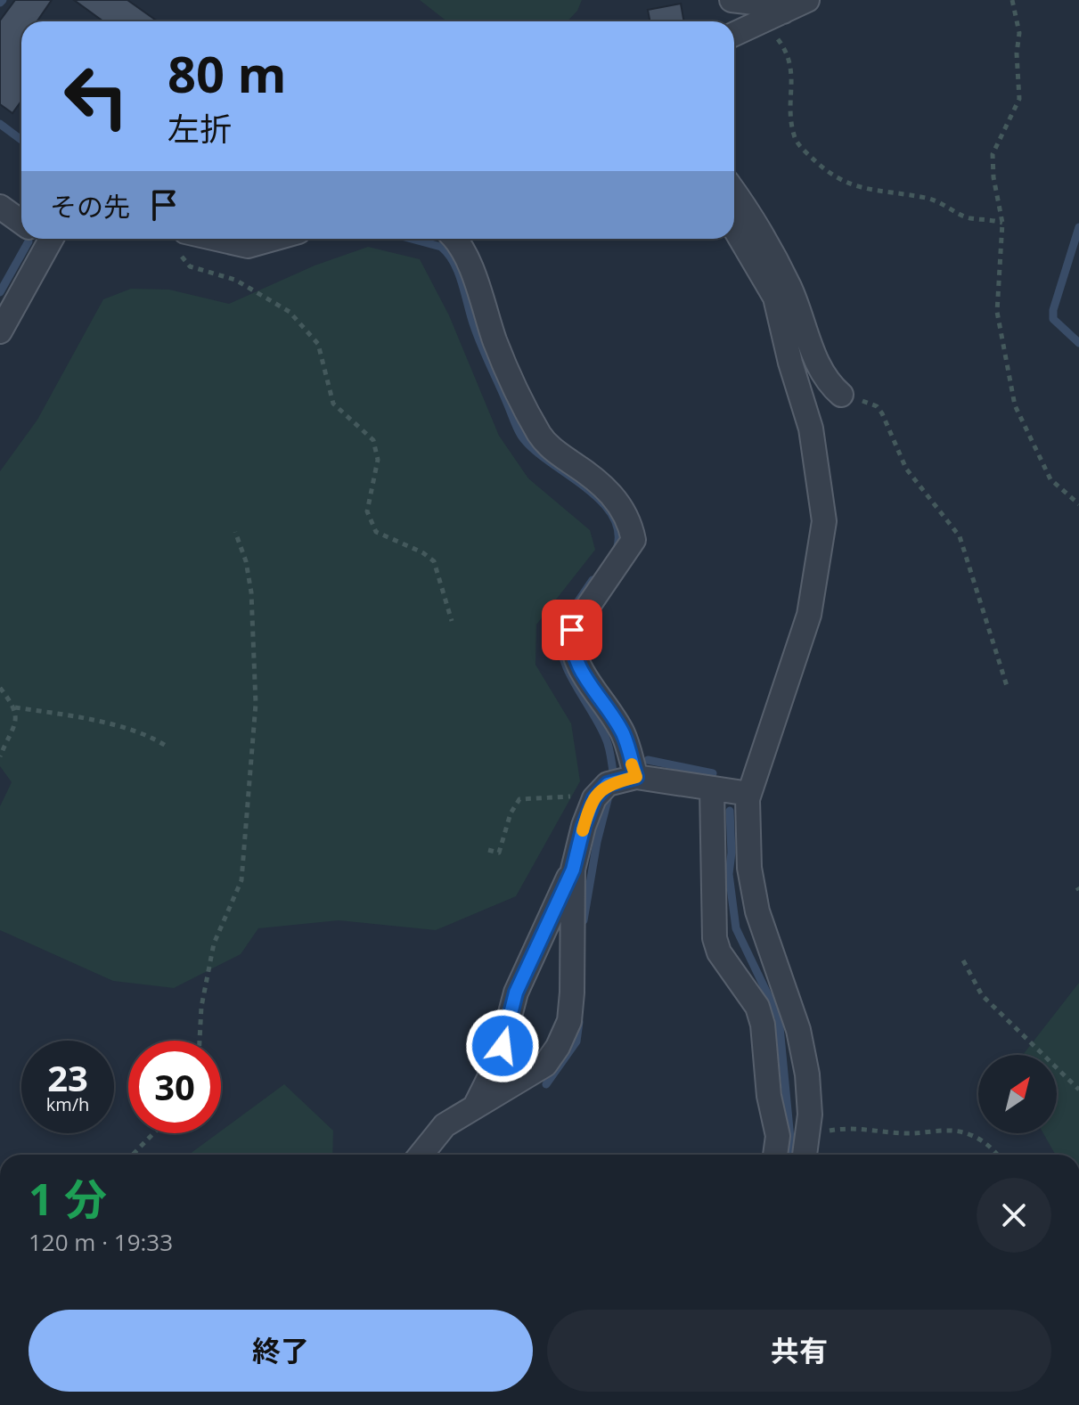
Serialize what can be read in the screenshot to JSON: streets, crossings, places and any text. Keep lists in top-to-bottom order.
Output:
{
  "north": "top right",
  "page": {
    "turn": ["80 m", "左折"],
    "then": "その先",
    "speed": "23 km/h",
    "limit": "30",
    "heading": ["1 分", "120 m · 19:33"],
    "buttons": ["終了", "共有"]
  }
}
